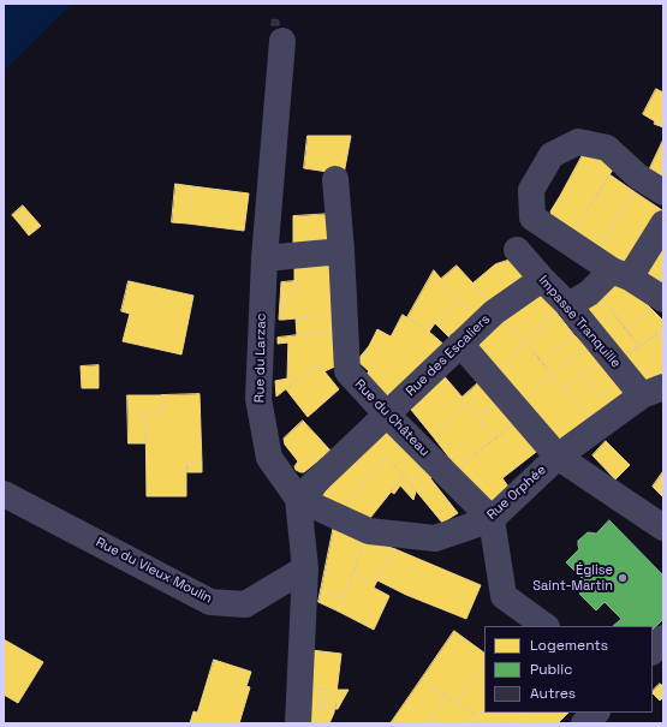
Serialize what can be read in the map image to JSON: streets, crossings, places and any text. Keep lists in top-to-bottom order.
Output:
{
  "streets": {
    "street": [
      "Impasse Tranquille",
      "Rue des Escaliers",
      "Rue du Larzac",
      "Rue du Château",
      "Rue Orphée",
      "Rue du Vieux Moulin"
    ]
  },
  "crossings": [
    ["Impasse Tranquille", "Rue des Escaliers"],
    ["Impasse Tranquille", "Rue Orphée"],
    ["Rue des Escaliers", "Rue du Larzac"],
    ["Rue des Escaliers", "Rue du Château"],
    ["Rue des Escaliers", "Rue Orphée"],
    ["Rue du Larzac", "Rue Orphée"],
    ["Rue du Château", "Rue Orphée"]
  ],
  "places": ["Église Saint-Martin"],
  "legend": ["Logements", "Public", "Autres"]
}
